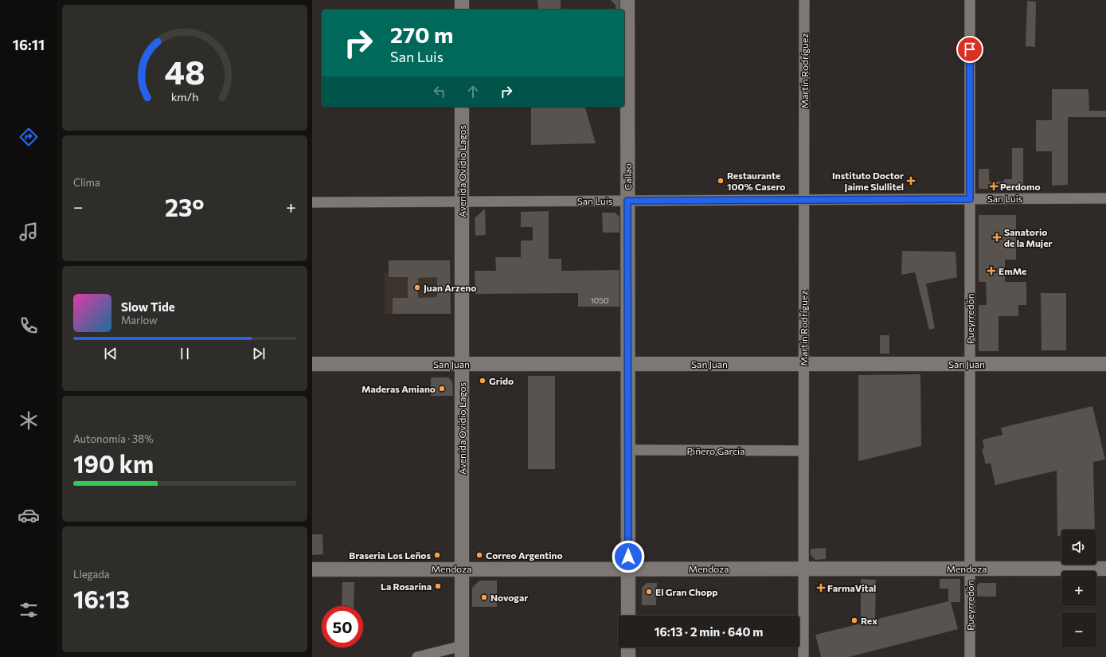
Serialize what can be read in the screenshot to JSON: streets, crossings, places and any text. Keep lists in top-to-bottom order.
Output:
{
  "streets": {
    "main road": [
      "Avenida Ovidio Lagos",
      "Callao",
      "San Juan",
      "Mendoza"
    ],
    "street": [
      "Martín Rodríguez",
      "San Luis",
      "Pueyrredón",
      "Piñero García"
    ]
  },
  "crossings": [
    ["Martín Rodríguez", "San Luis"],
    ["Martín Rodríguez", "San Juan"],
    ["Martín Rodríguez", "Piñero García"],
    ["Martín Rodríguez", "Mendoza"],
    ["Avenida Ovidio Lagos", "San Luis"],
    ["Avenida Ovidio Lagos", "San Juan"],
    ["Avenida Ovidio Lagos", "Mendoza"],
    ["Callao", "San Luis"],
    ["Callao", "San Juan"],
    ["Callao", "Piñero García"],
    ["Callao", "Mendoza"],
    ["San Luis", "Pueyrredón"],
    ["Pueyrredón", "San Juan"],
    ["Pueyrredón", "Mendoza"]
  ],
  "places": {
    "other": [
      "Restaurante 100% Casero",
      "Juan Arzeno",
      "Grido",
      "Maderas Amiano",
      "Braseria Los Leños",
      "Correo Argentino",
      "La Rosarina",
      "El Gran Chopp",
      "Novogar",
      "Rex"
    ],
    "health": [
      "Instituto Doctor Jaime Slullitel",
      "Perdomo",
      "Sanatorio de la Mujer",
      "EmMe",
      "FarmaVital"
    ]
  },
  "house_numbers": ["1050"],
  "page": {
    "tabs": "16:11",
    "turn": ["270 m", "San Luis"],
    "tile": [
      "Clima",
      ["Autonomía · 38%", "190 km"],
      ["Llegada", "16:13"]
    ],
    "heat": ["−", "23°", "+"],
    "song": ["Slow Tide", "Marlow"],
    "map_buttons": ["+", "−"],
    "limit": "50",
    "trip": "16:13 · 2 min · 640 m",
    "gauge": ["48", "km/h"]
  }
}
